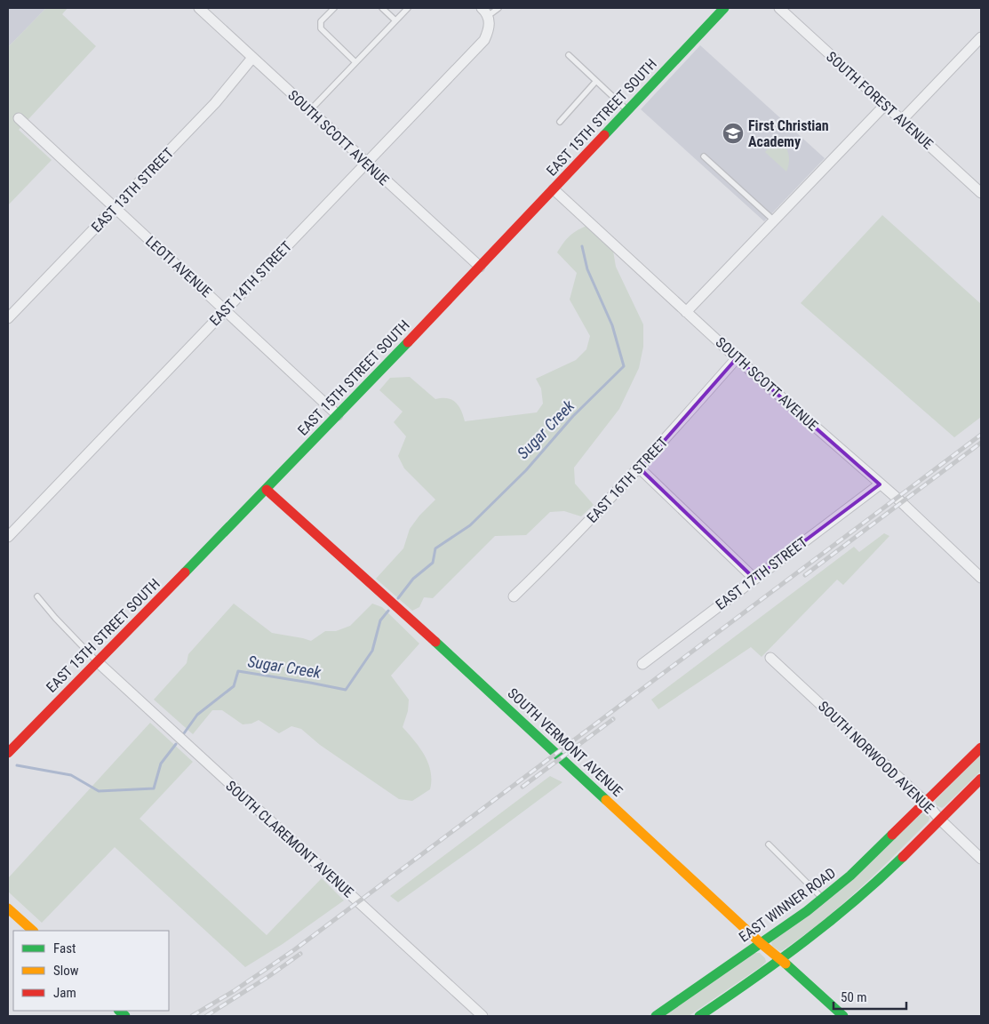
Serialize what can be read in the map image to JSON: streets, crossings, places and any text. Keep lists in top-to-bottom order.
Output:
{
  "streets": {
    "street": [
      "SOUTH FOREST AVENUE",
      "EAST 15TH STREET SOUTH",
      "SOUTH SCOTT AVENUE",
      "EAST 13TH STREET",
      "LEOTI AVENUE",
      "EAST 14TH STREET",
      "EAST 16TH STREET",
      "EAST 17TH STREET",
      "SOUTH VERMONT AVENUE",
      "SOUTH NORWOOD AVENUE",
      "SOUTH CLAREMONT AVENUE",
      "EAST WINNER ROAD"
    ]
  },
  "crossings": [
    ["EAST 15TH STREET SOUTH", "SOUTH SCOTT AVENUE"],
    ["EAST 15TH STREET SOUTH", "LEOTI AVENUE"],
    ["EAST 15TH STREET SOUTH", "SOUTH VERMONT AVENUE"],
    ["EAST 15TH STREET SOUTH", "SOUTH CLAREMONT AVENUE"],
    ["SOUTH SCOTT AVENUE", "EAST 13TH STREET"],
    ["SOUTH SCOTT AVENUE", "EAST 14TH STREET"],
    ["SOUTH SCOTT AVENUE", "EAST 16TH STREET"],
    ["SOUTH SCOTT AVENUE", "EAST 17TH STREET"],
    ["EAST 13TH STREET", "LEOTI AVENUE"],
    ["LEOTI AVENUE", "EAST 14TH STREET"],
    ["SOUTH VERMONT AVENUE", "EAST WINNER ROAD"],
    ["SOUTH NORWOOD AVENUE", "EAST WINNER ROAD"]
  ],
  "water": ["Sugar Creek"],
  "places": {
    "school or university": ["First Christian Academy"]
  },
  "legend": ["Fast", "Slow", "Jam"],
  "scale_bar": "50 m"
}
